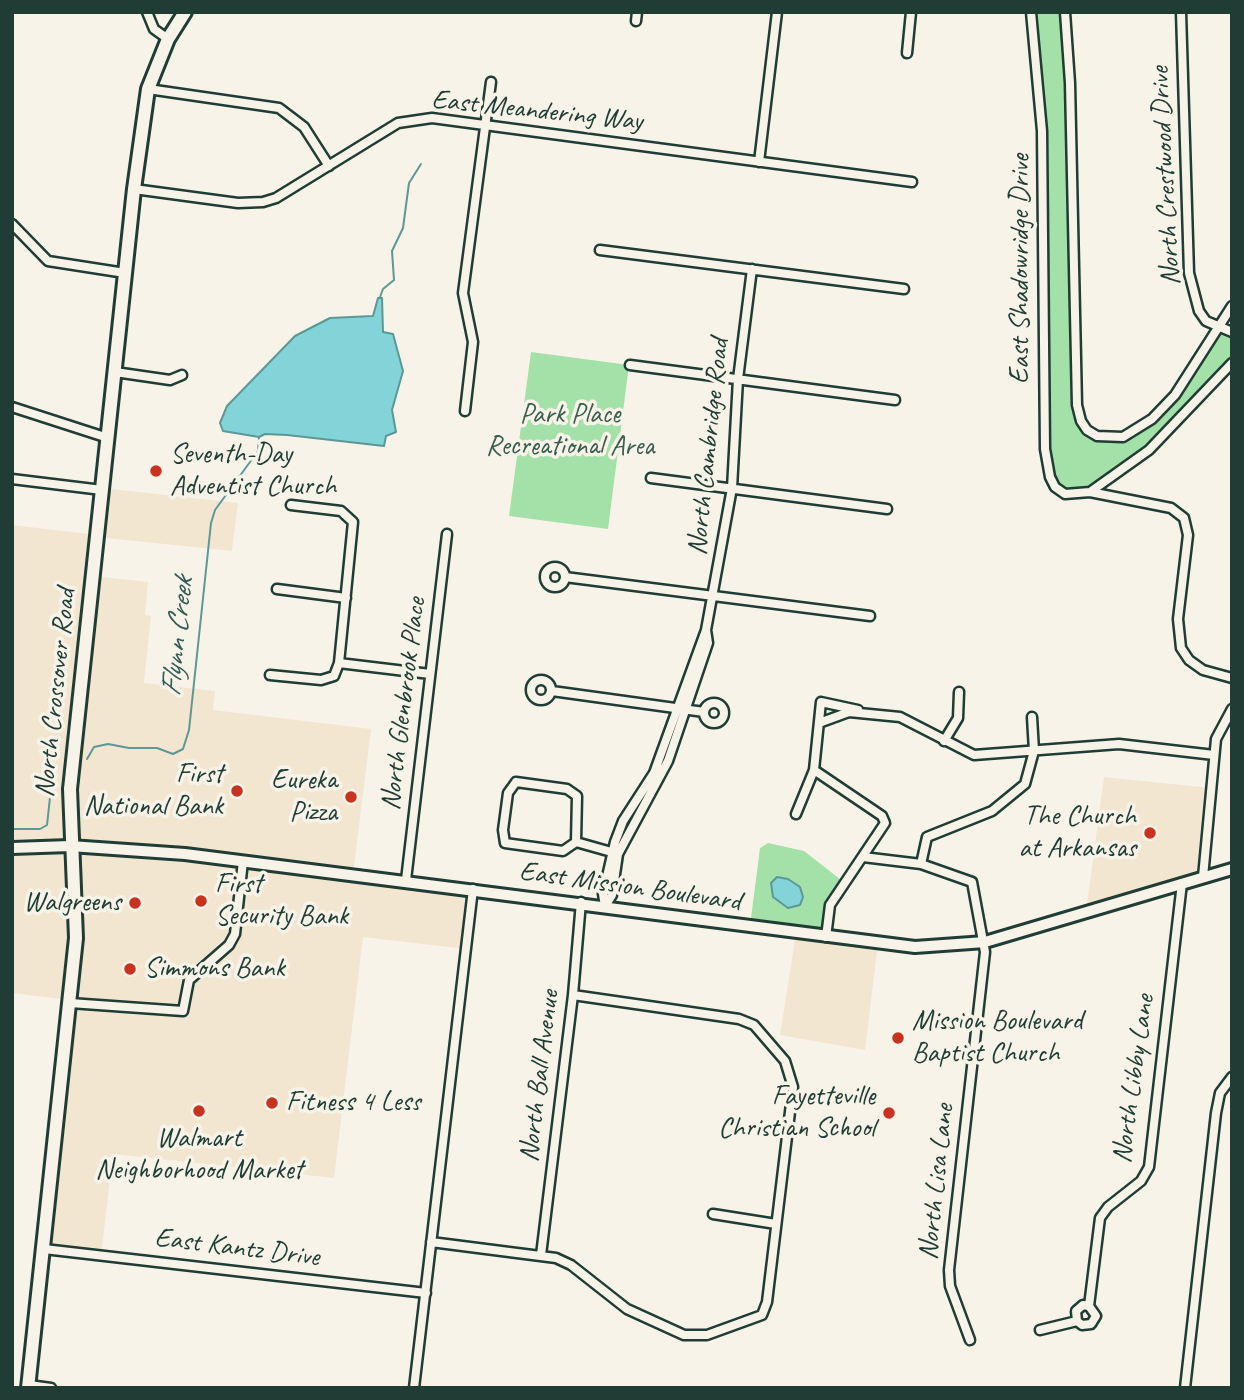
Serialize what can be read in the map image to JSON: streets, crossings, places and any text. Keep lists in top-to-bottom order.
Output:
{
  "streets": {
    "main road": ["North Crossover Road", "East Mission Boulevard"],
    "street": [
      "East Meandering Way",
      "North Crestwood Drive",
      "East Shadowridge Drive",
      "North Cambridge Road",
      "North Glenbrook Place",
      "North Ball Avenue",
      "North Libby Lane",
      "North Lisa Lane",
      "East Kantz Drive"
    ]
  },
  "crossings": [
    ["East Meandering Way", "North Crossover Road"],
    ["North Cambridge Road", "East Mission Boulevard"],
    ["North Crossover Road", "East Mission Boulevard"],
    ["North Crossover Road", "East Kantz Drive"],
    ["North Glenbrook Place", "East Mission Boulevard"],
    ["East Mission Boulevard", "North Ball Avenue"],
    ["East Mission Boulevard", "North Libby Lane"],
    ["East Mission Boulevard", "North Lisa Lane"]
  ],
  "water": ["Flynn Creek"],
  "parks": ["Park Place Recreational Area"],
  "places": [
    "Seventh-Day Adventist Church",
    "First National Bank",
    "Eureka Pizza",
    "The Church at Arkansas",
    "First Security Bank",
    "Walgreens",
    "Simmons Bank",
    "Mission Boulevard Baptist Church",
    "Fitness 4 Less",
    "Walmart Neighborhood Market",
    "Fayetteville Christian School"
  ]
}
